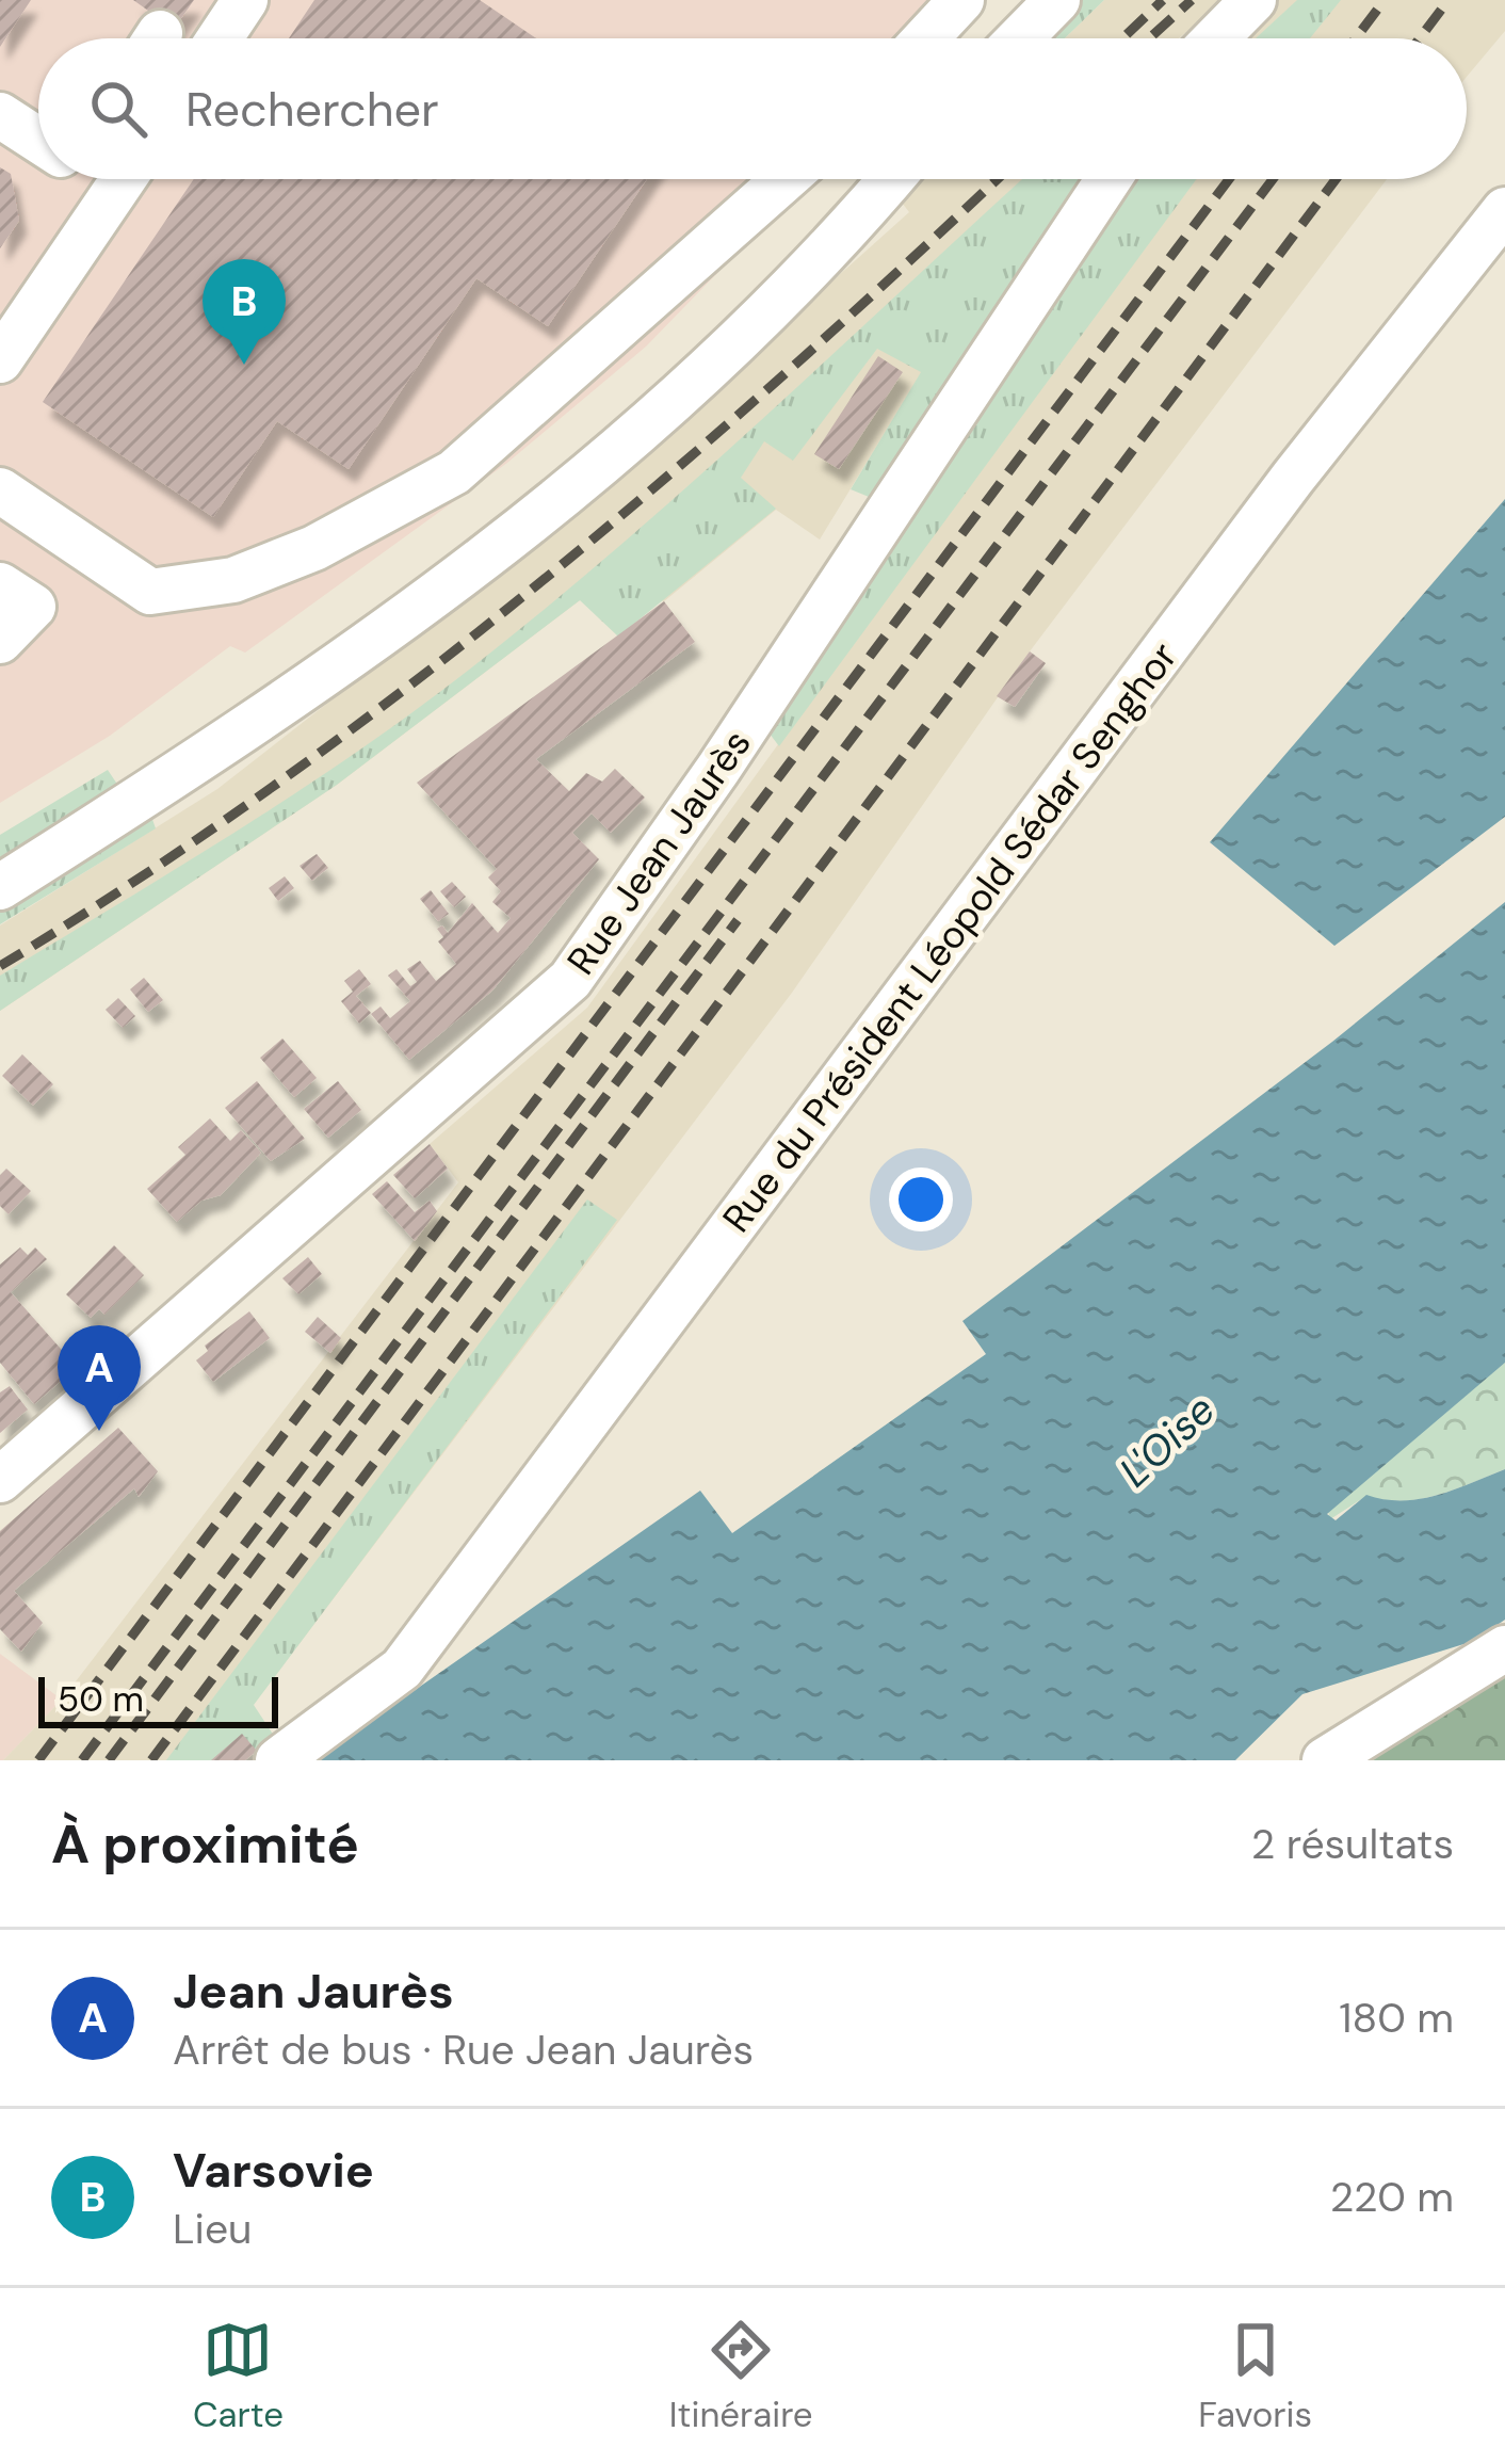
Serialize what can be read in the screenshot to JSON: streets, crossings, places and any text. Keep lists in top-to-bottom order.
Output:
{
  "streets": {
    "street": ["Rue Jean Jaurès", "Rue du Président Léopold Sédar Senghor"]
  },
  "water": ["L'Oise"],
  "scale_bar": "50 m",
  "page": {
    "search": "Rechercher",
    "pins": ["B", "A"],
    "scale": "50 m",
    "heading": ["À proximité", "2 résultats"],
    "list": [
      {
        "mark": "A",
        "name": "Jean Jaurès",
        "note": "Arrêt de bus · Rue Jean Jaurès",
        "value": "180 m"
      },
      {
        "mark": "B",
        "name": "Varsovie",
        "note": "Lieu",
        "value": "220 m"
      }
    ],
    "nav": ["Carte", "Itinéraire", "Favoris"]
  }
}
